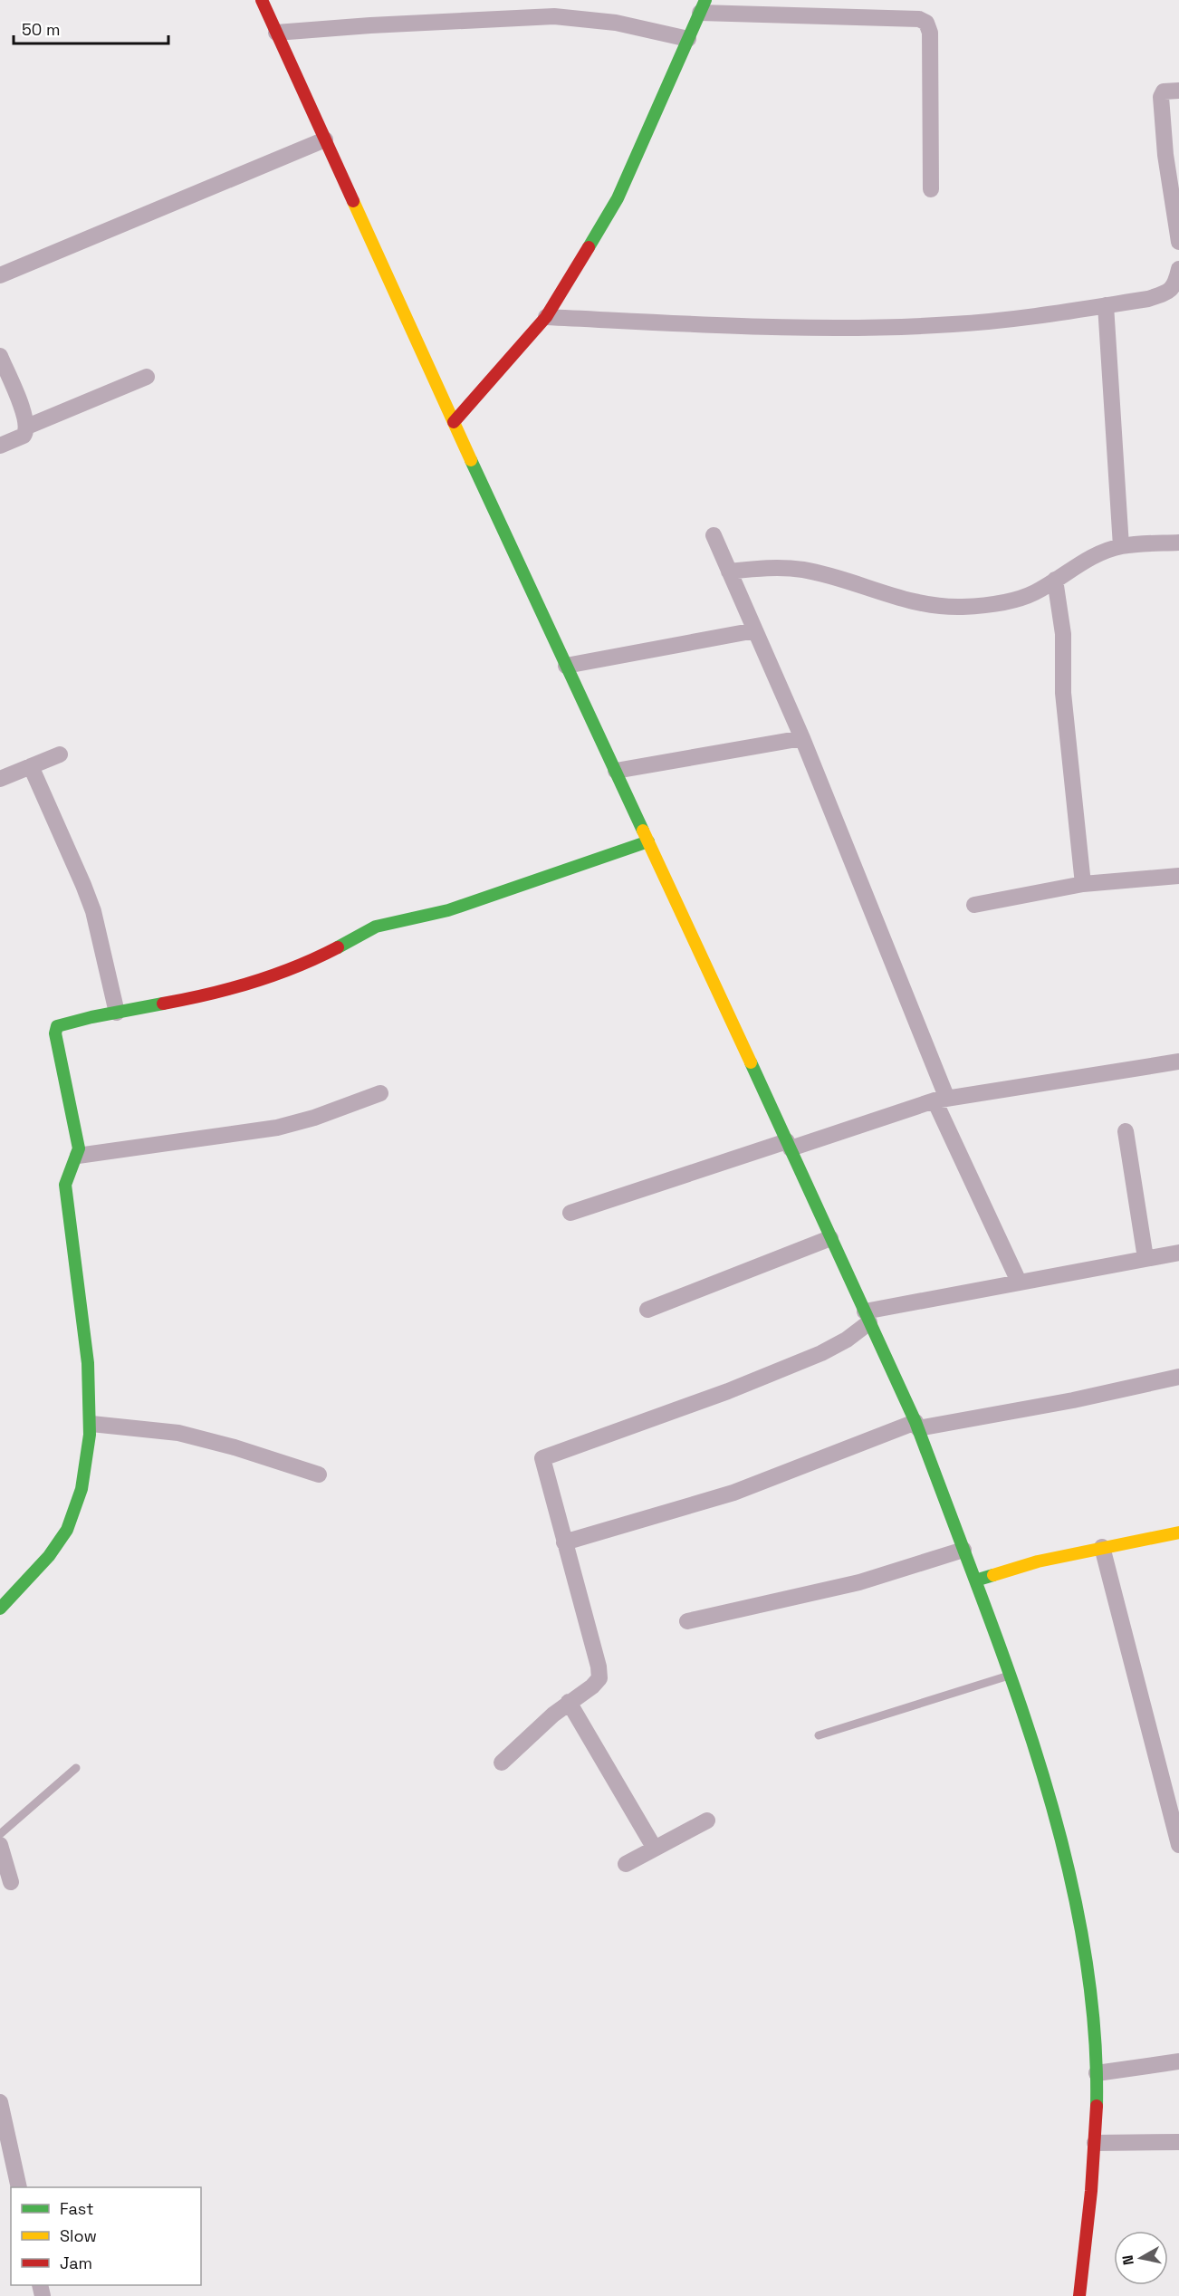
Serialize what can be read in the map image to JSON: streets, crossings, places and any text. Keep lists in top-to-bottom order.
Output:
{
  "legend": ["Fast", "Slow", "Jam"],
  "scale_bar": "50 m",
  "north": "left"
}
